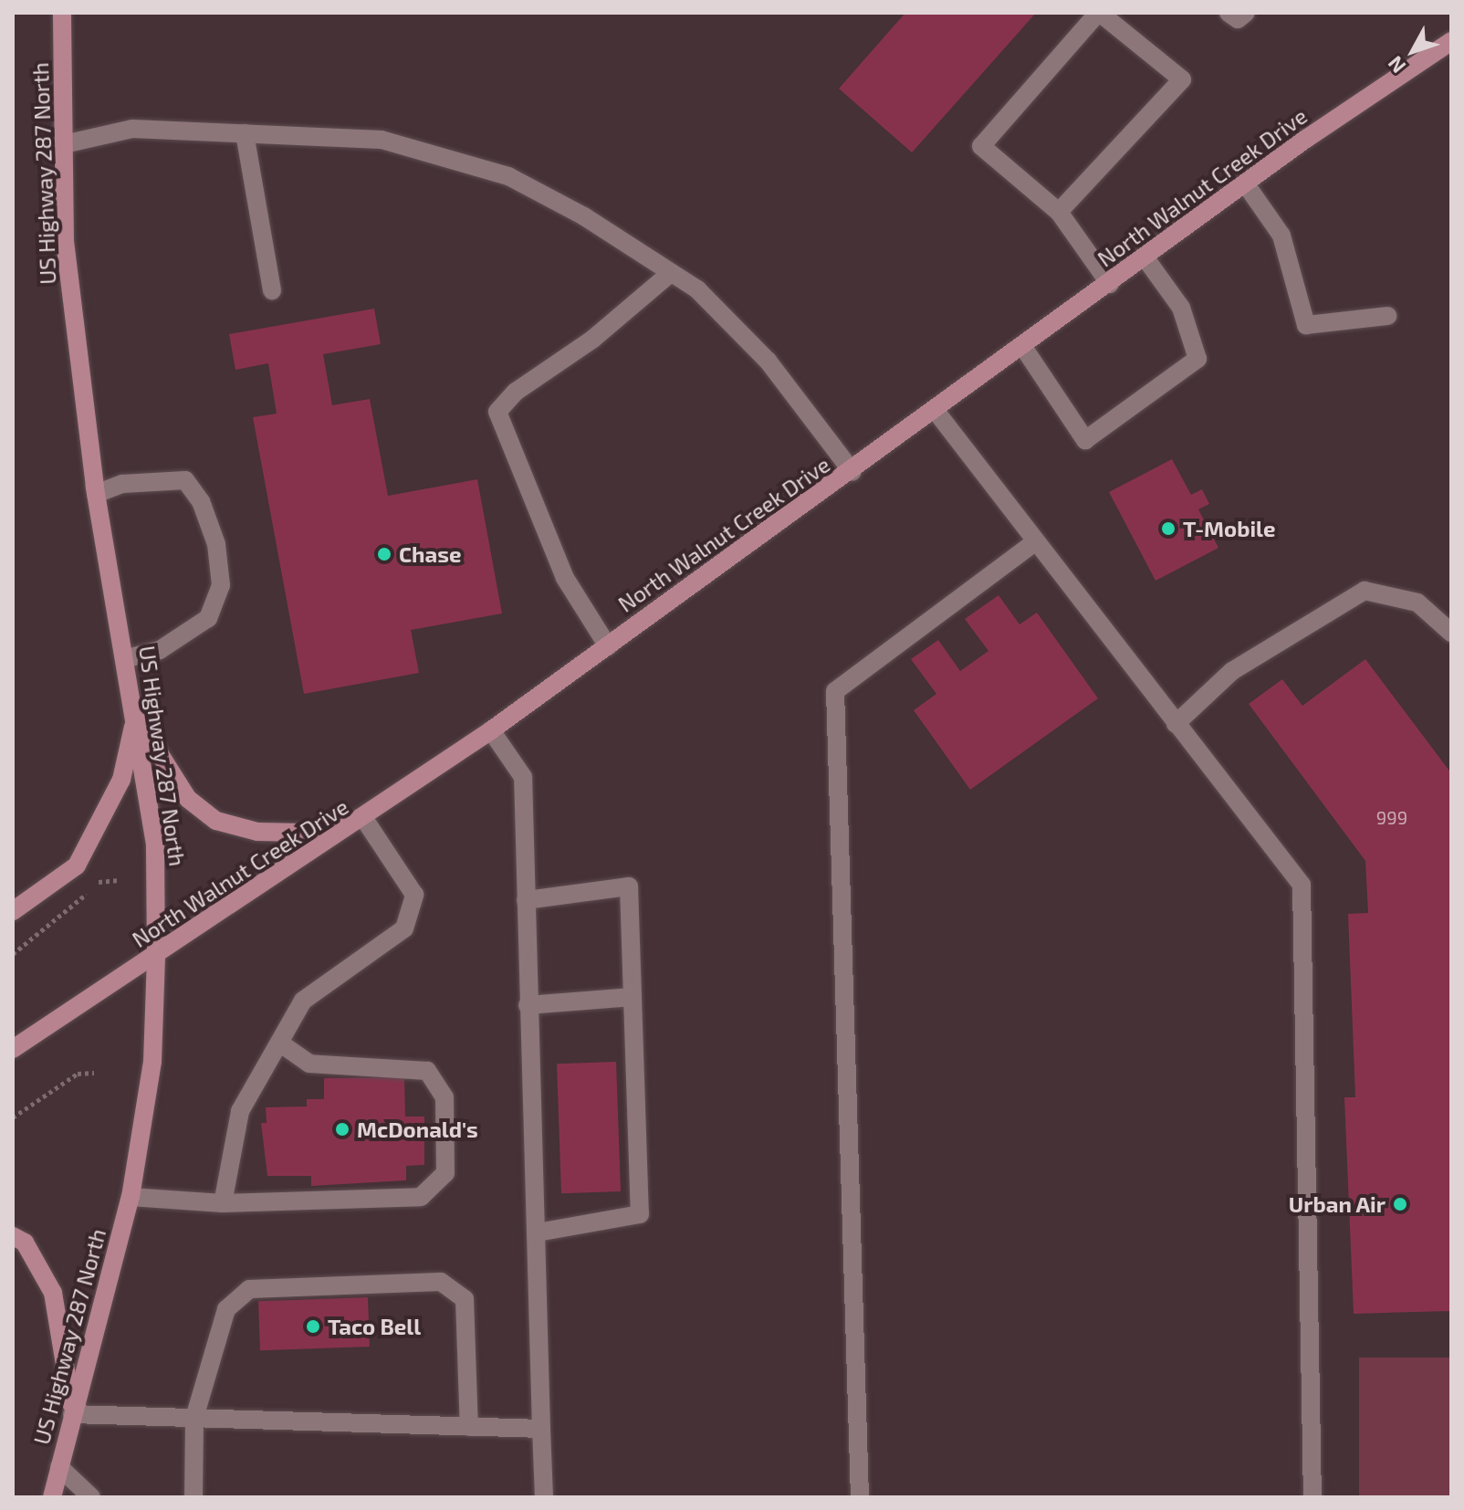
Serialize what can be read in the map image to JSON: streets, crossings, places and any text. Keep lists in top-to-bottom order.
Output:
{
  "streets": {
    "main road": ["US Highway 287 North", "North Walnut Creek Drive"]
  },
  "crossings": [
    ["US Highway 287 North", "North Walnut Creek Drive"]
  ],
  "places": [
    "T-Mobile",
    "Chase",
    "McDonald's",
    "Urban Air",
    "Taco Bell"
  ],
  "house_numbers": ["999"],
  "north": "bottom left"
}
